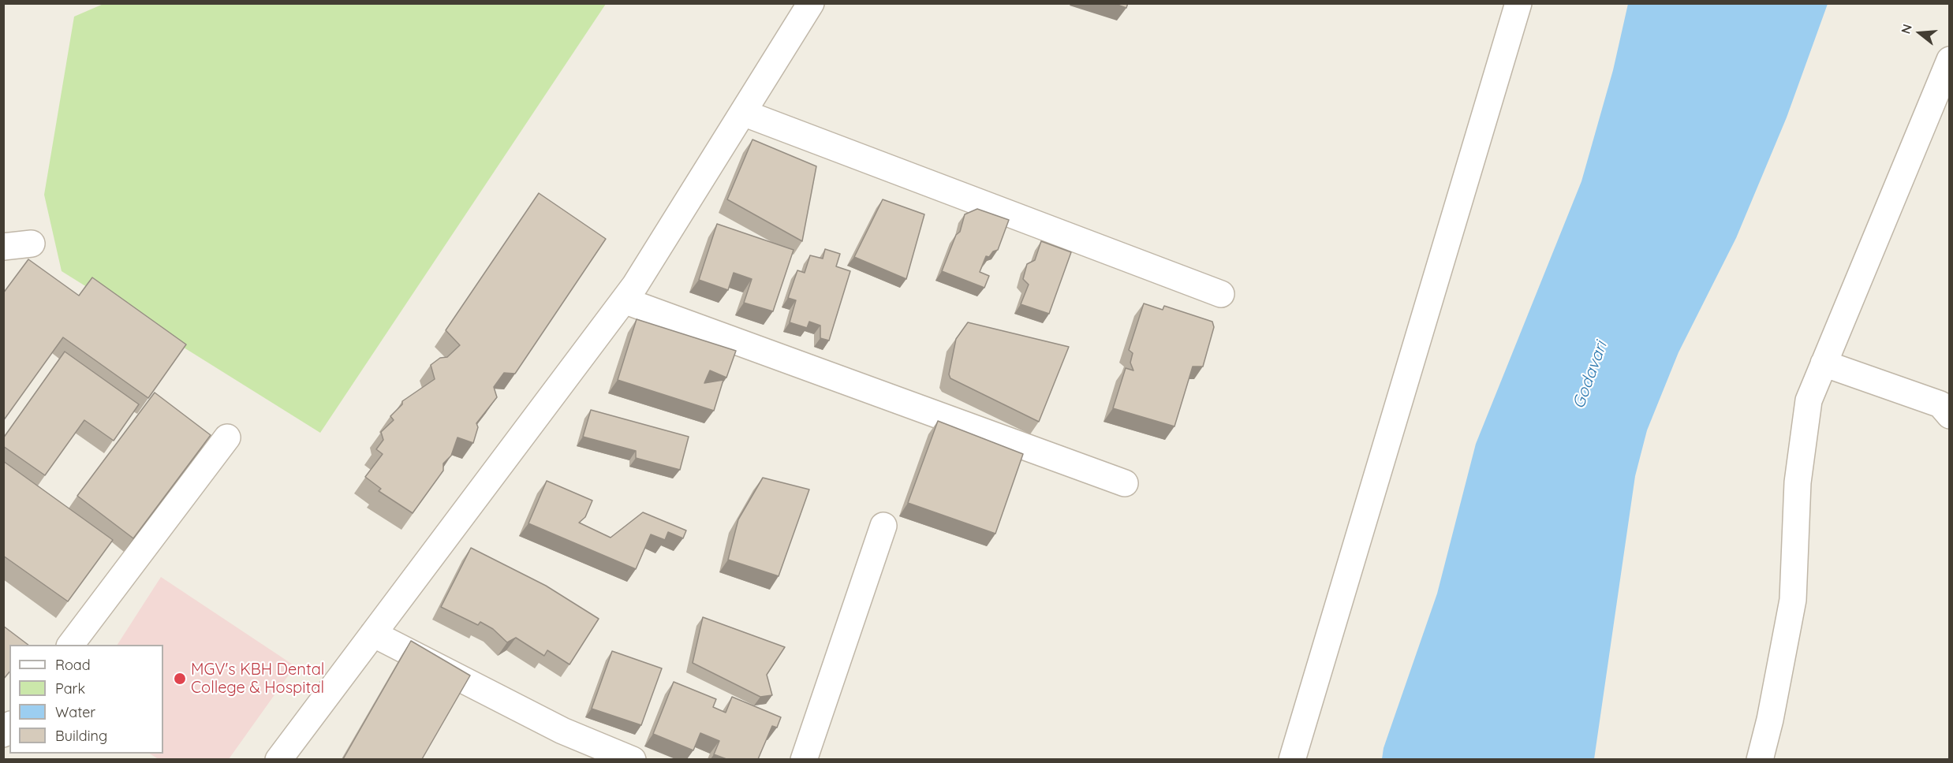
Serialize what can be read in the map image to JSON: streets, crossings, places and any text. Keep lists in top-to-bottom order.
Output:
{
  "water": ["Godavari"],
  "places": ["MGV's KBH Dental College & Hospital"],
  "legend": [
    "Road",
    "Park",
    "Water",
    "Building"
  ],
  "north": "left"
}
